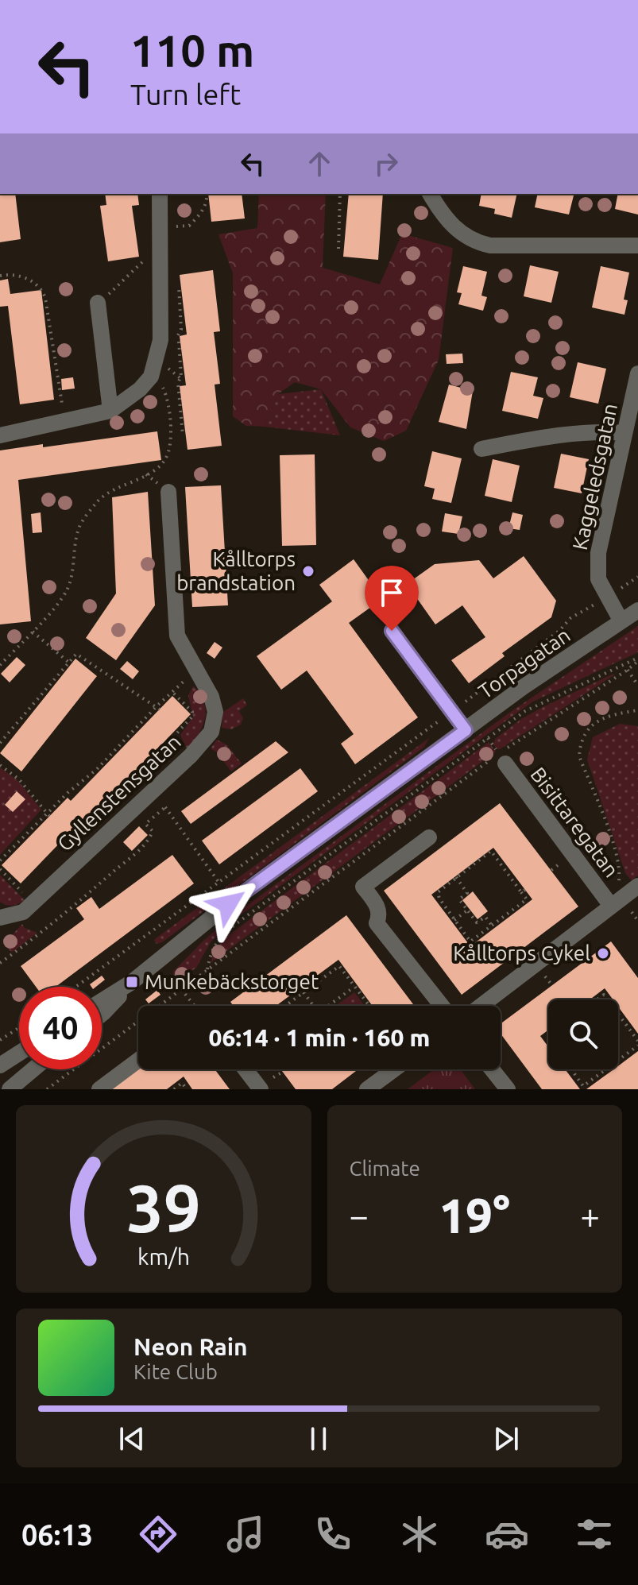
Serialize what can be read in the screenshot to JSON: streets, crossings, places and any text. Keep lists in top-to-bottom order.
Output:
{
  "streets": {
    "street": [
      "Kaggeledsgatan",
      "Torpagatan",
      "Gyllenstensgatan",
      "Bisittaregatan"
    ]
  },
  "crossings": [
    ["Kaggeledsgatan", "Torpagatan"]
  ],
  "places": {
    "other": ["Kålltorps brandstation", "Kålltorps Cykel"],
    "transit": ["Munkebäckstorget"]
  },
  "page": {
    "turn": ["110 m", "Turn left"],
    "limit": "40",
    "trip": "06:14 · 1 min · 160 m",
    "tile": "Climate",
    "heat": ["−", "19°", "+"],
    "song": ["Neon Rain", "Kite Club"],
    "tabs": "06:13",
    "gauge": ["39", "km/h"]
  }
}
